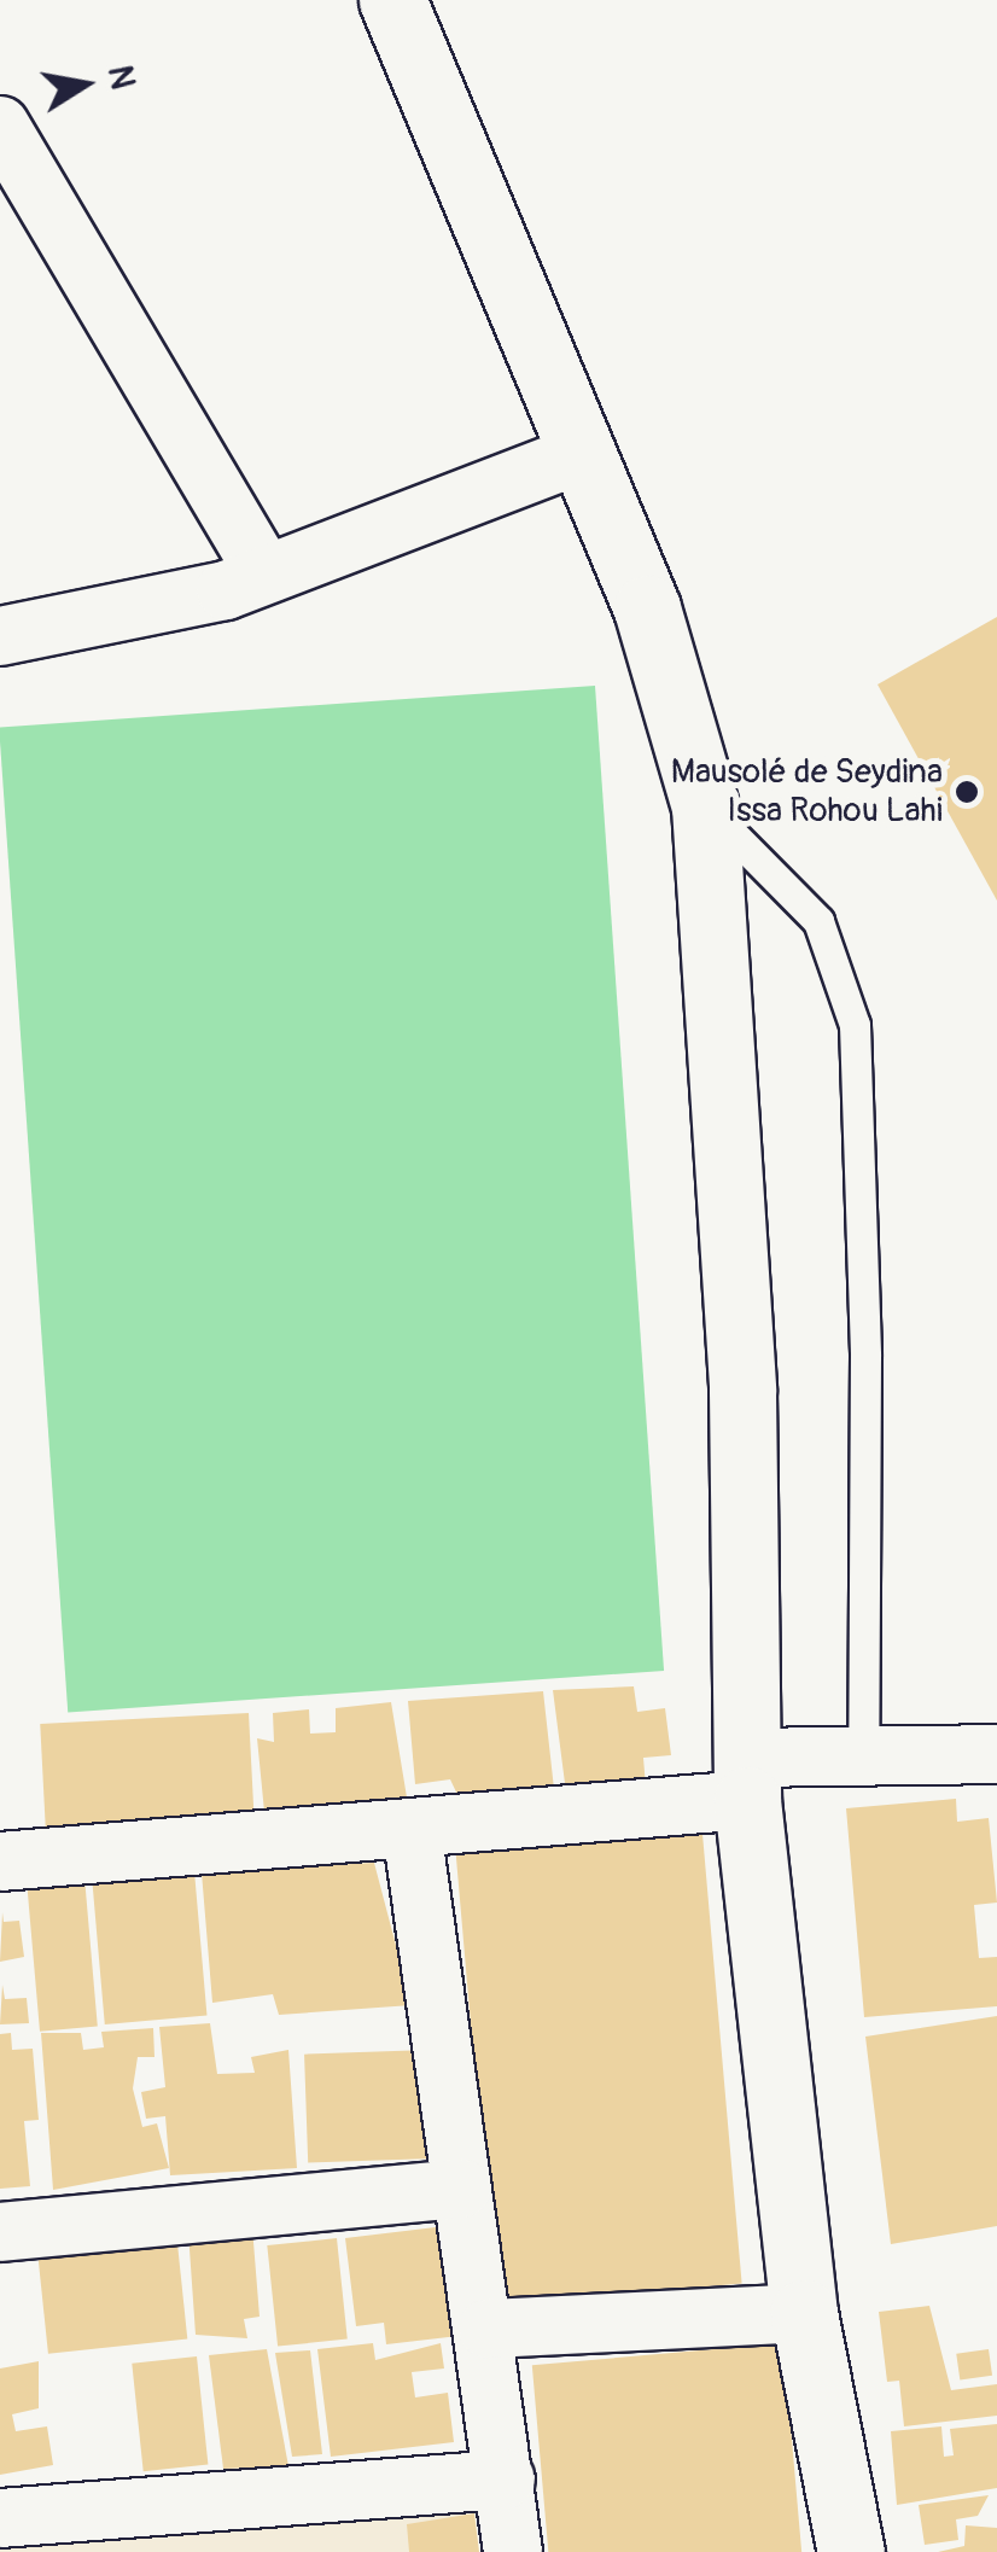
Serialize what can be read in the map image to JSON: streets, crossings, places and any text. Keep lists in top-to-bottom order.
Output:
{
  "places": ["Mausolé de Seydina Issa Rohou Lahi"],
  "north": "right"
}
